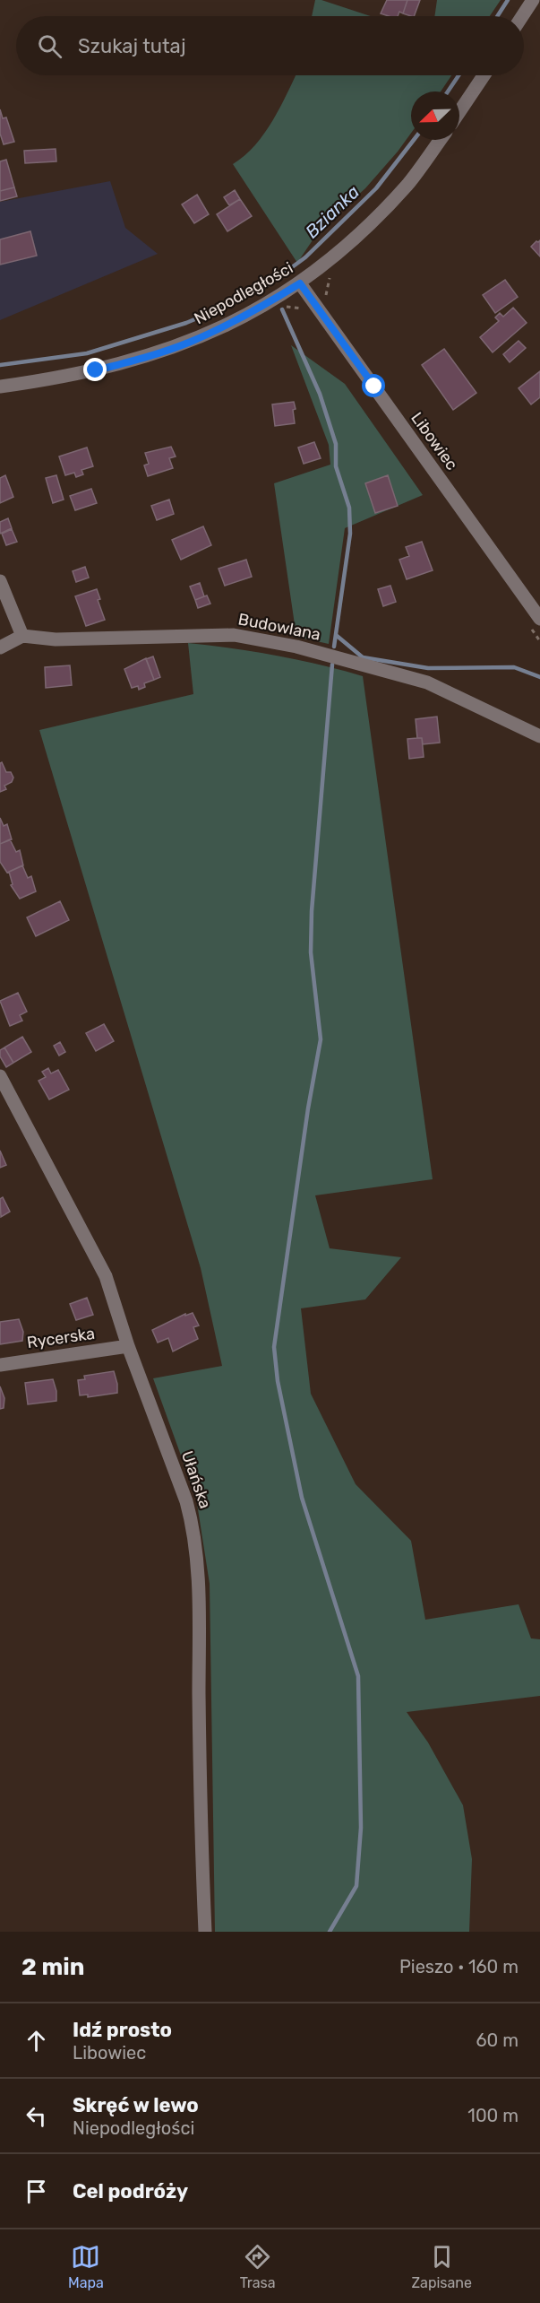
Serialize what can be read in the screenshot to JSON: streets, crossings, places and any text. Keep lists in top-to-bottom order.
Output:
{
  "streets": {
    "street": [
      "Niepodległości",
      "Libowiec",
      "Budowlana",
      "Rycerska",
      "Ułańska"
    ]
  },
  "crossings": [
    ["Niepodległości", "Libowiec"],
    ["Rycerska", "Ułańska"]
  ],
  "water": ["Bzianka"],
  "north": "bottom left",
  "page": {
    "search": "Szukaj tutaj",
    "heading": ["2 min", "Pieszo · 160 m"],
    "list": [
      ["Idź prosto", "Libowiec", "60 m"],
      ["Skręć w lewo", "Niepodległości", "100 m"],
      "Cel podróży"
    ],
    "nav": ["Mapa", "Trasa", "Zapisane"]
  }
}
